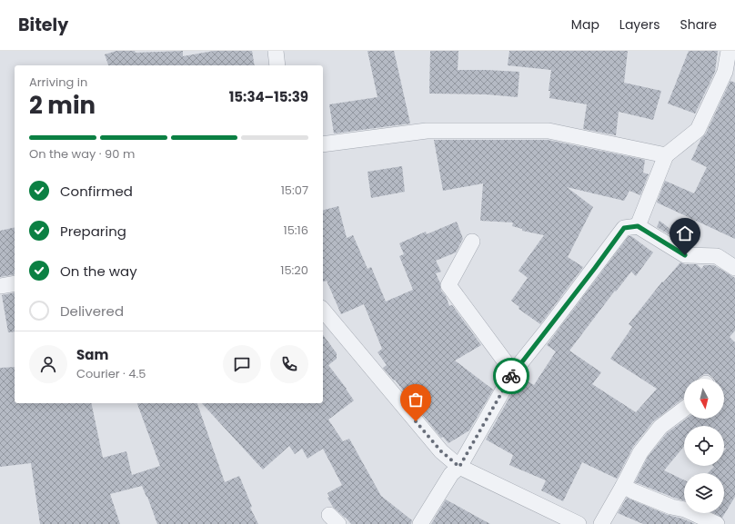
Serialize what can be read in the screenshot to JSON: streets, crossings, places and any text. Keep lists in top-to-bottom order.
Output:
{
  "north": "bottom",
  "page": {
    "header": "Bitely",
    "nav": ["Map", "Layers", "Share"],
    "heading": ["2 min", "Arriving in", "15:34–15:39"],
    "panel": ["Sam", "Courier · 4.5"],
    "bar": "On the way · 90 m",
    "list": [
      ["Confirmed", "15:07"],
      ["Preparing", "15:16"],
      ["On the way", "15:20"],
      "Delivered"
    ]
  }
}
